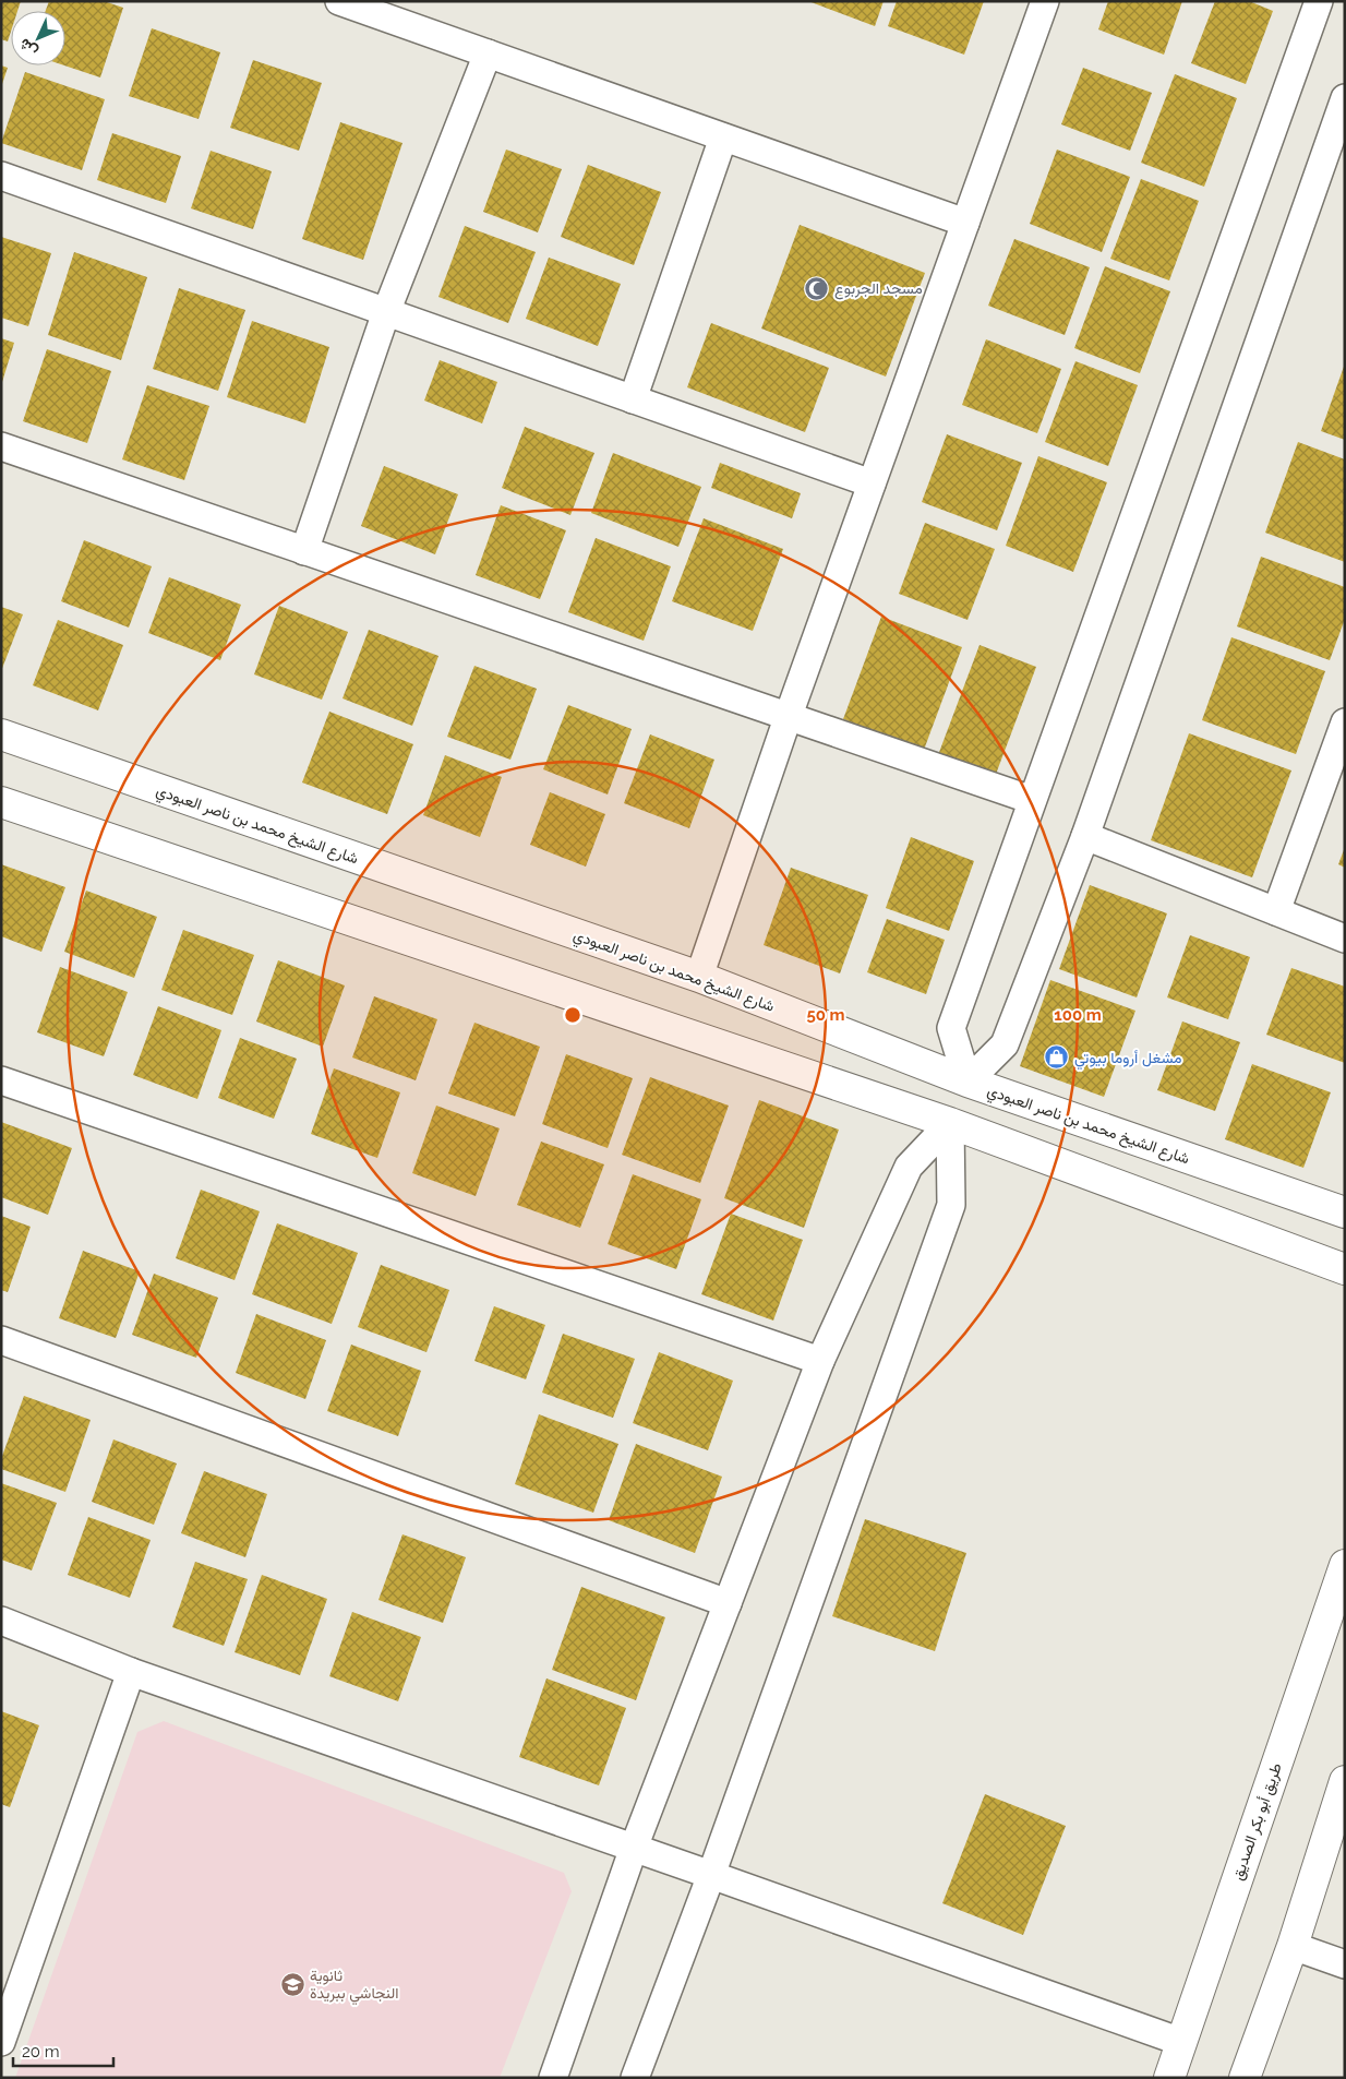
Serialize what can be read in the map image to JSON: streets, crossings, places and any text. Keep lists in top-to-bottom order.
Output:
{
  "streets": {
    "street": ["شارع الشيخ محمد بن ناصر العبودي", "طريق أبو بكر الصديق"]
  },
  "places": {
    "mosque": ["مسجد الجربوع"],
    "shop": ["مشغل أروما بيوتي"],
    "school or university": ["ثانوية النجاشي ببريدة"]
  },
  "scale_bar": "20 m",
  "north": "bottom left",
  "rings": ["50 m", "100 m"]
}
